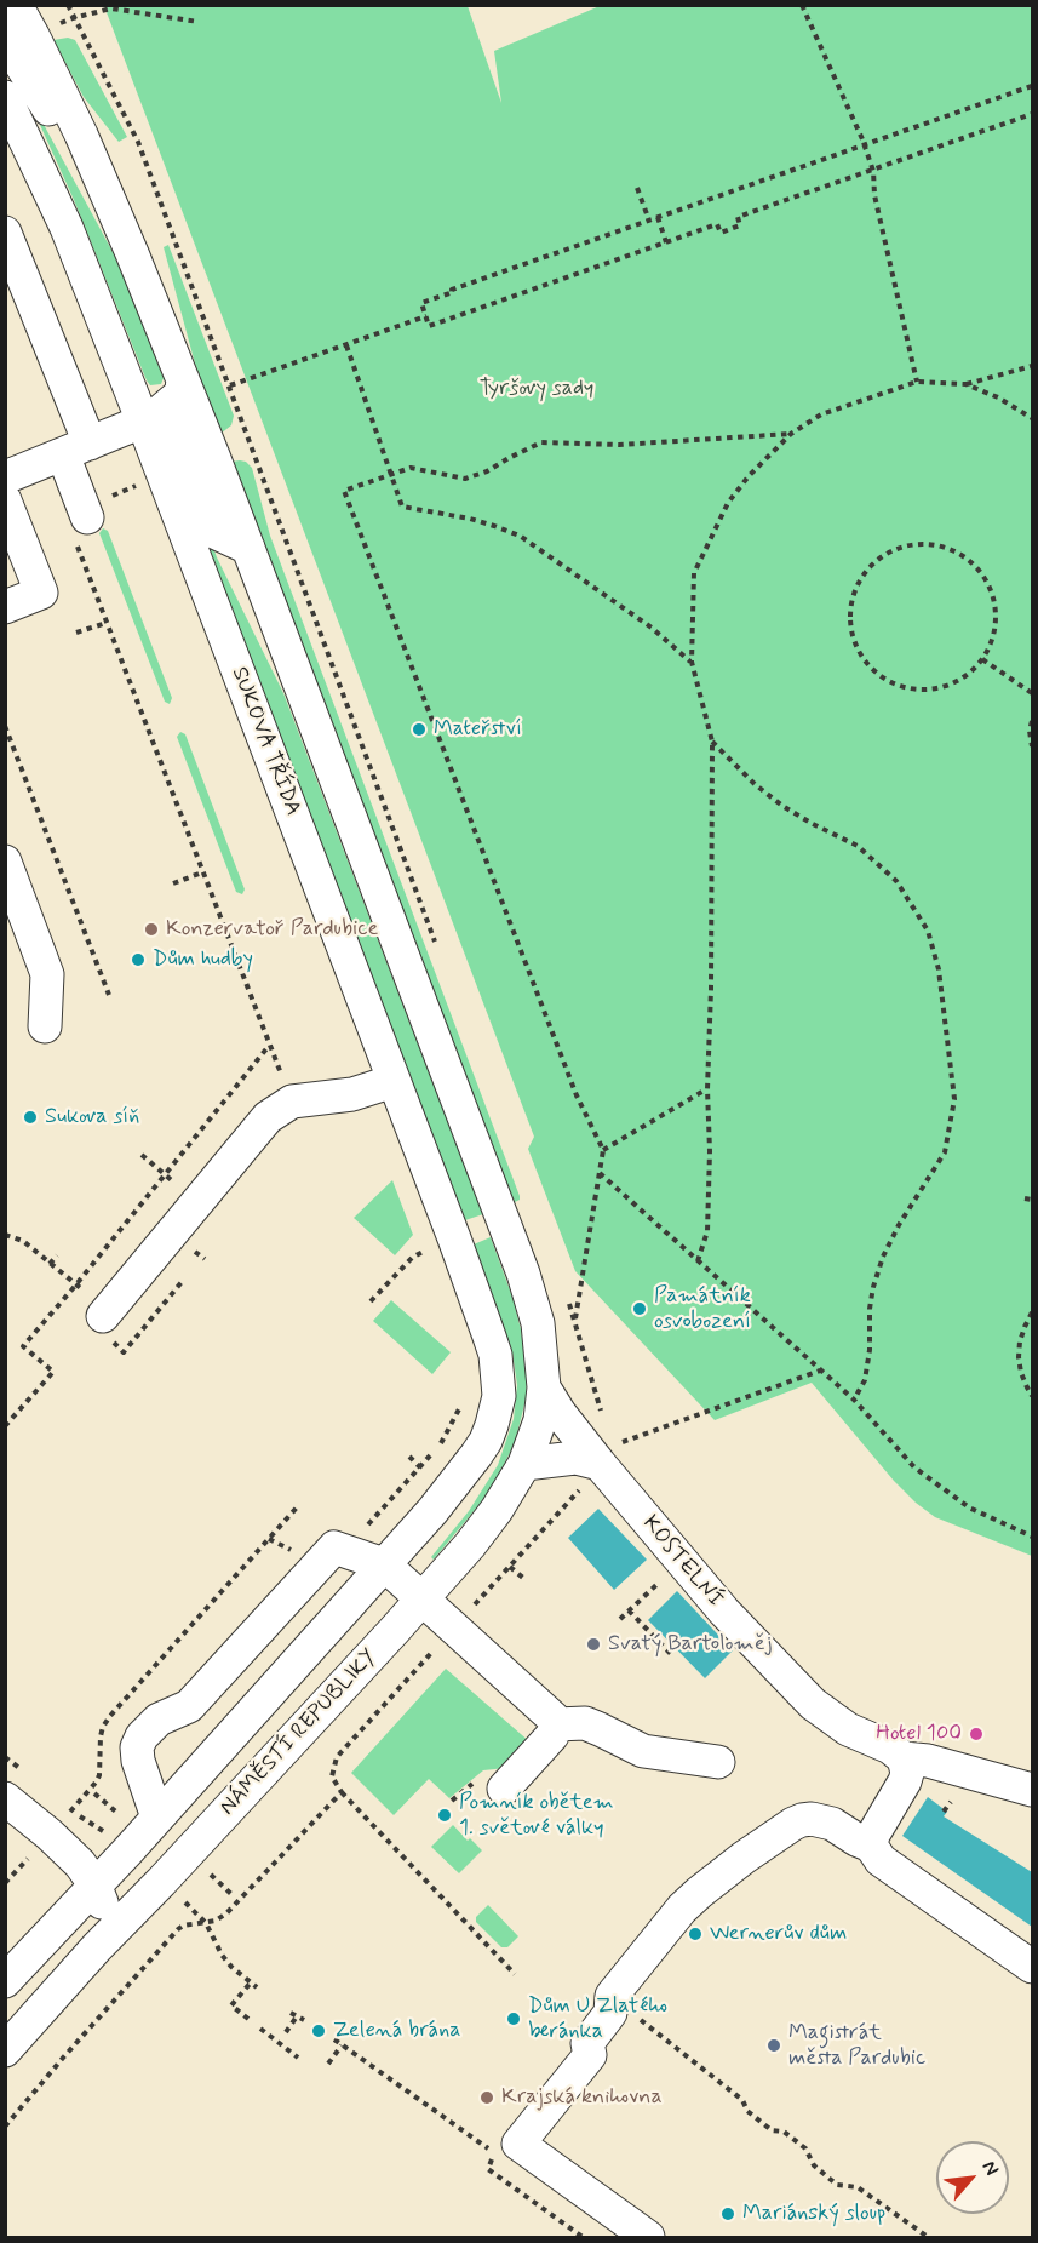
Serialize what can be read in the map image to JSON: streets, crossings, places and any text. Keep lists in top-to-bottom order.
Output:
{
  "streets": {
    "street": ["SUKOVA TŘÍDA", "KOSTELNÍ", "NÁMĚSTÍ REPUBLIKY"]
  },
  "crossings": [
    ["KOSTELNÍ", "NÁMĚSTÍ REPUBLIKY"]
  ],
  "parks": ["Tyršovy sady"],
  "places": [
    "Mateřství",
    "Konzervatoř Pardubice",
    "Dům hudby",
    "Sukova síň",
    "Památník osvobození",
    "Svatý Bartoloměj",
    "Hotel 100",
    "Pomník obětem 1. světové války",
    "Wernerův dům",
    "Dům U Zlatého beránka",
    "Zelená brána",
    "Magistrát města Pardubic",
    "Krajská knihovna",
    "Mariánský sloup"
  ],
  "north": "top right"
}
